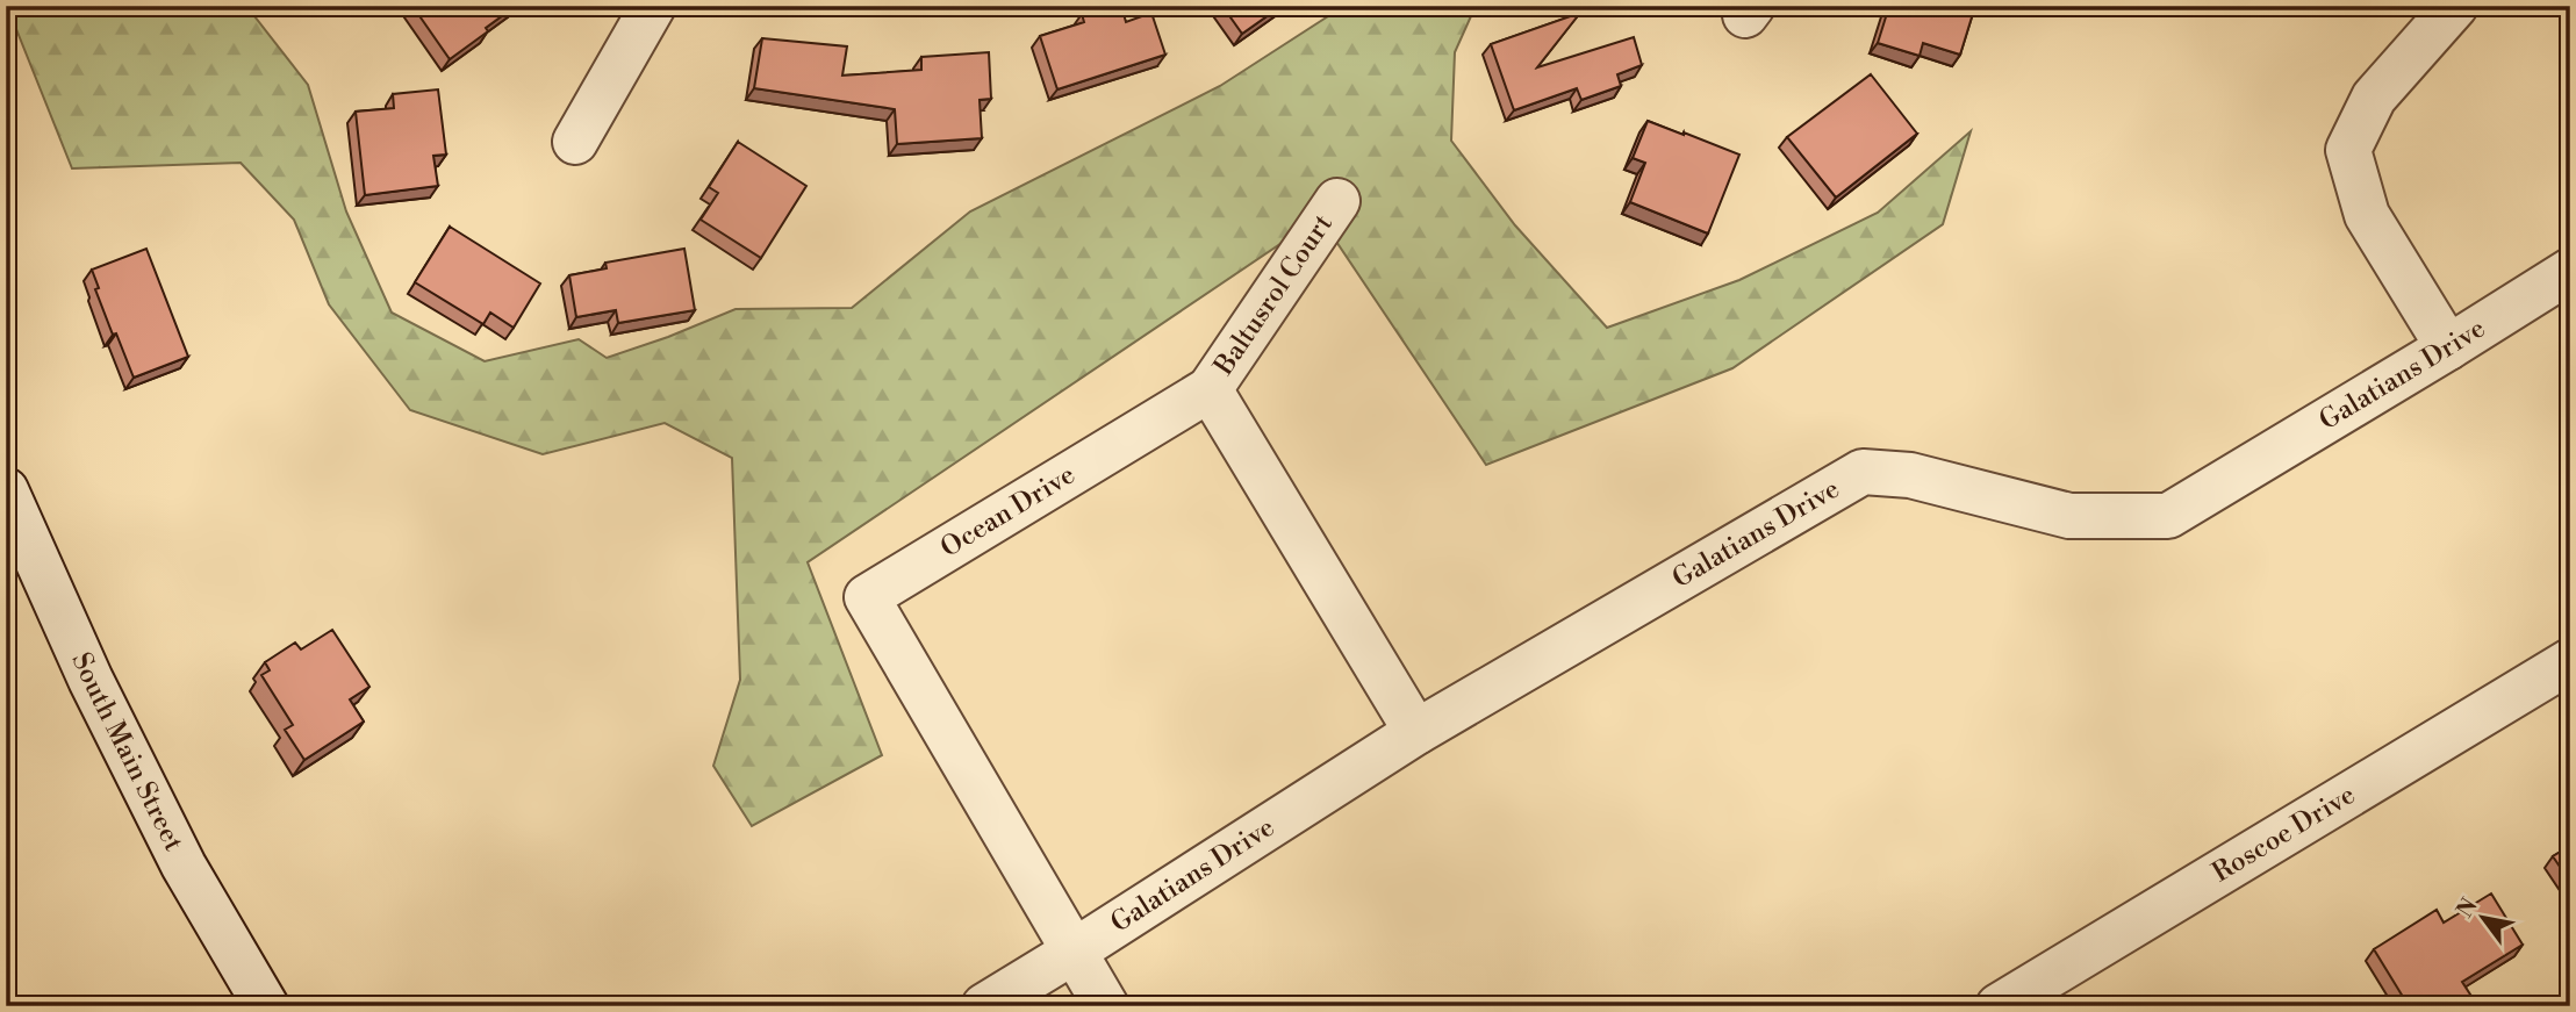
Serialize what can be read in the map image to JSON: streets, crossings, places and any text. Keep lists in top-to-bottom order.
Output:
{
  "streets": {
    "street": [
      "Baltusrol Court",
      "Galatians Drive",
      "Ocean Drive",
      "South Main Street",
      "Roscoe Drive"
    ]
  },
  "crossings": [
    ["Baltusrol Court", "Ocean Drive"],
    ["Galatians Drive", "Ocean Drive"]
  ],
  "north": "top left"
}
